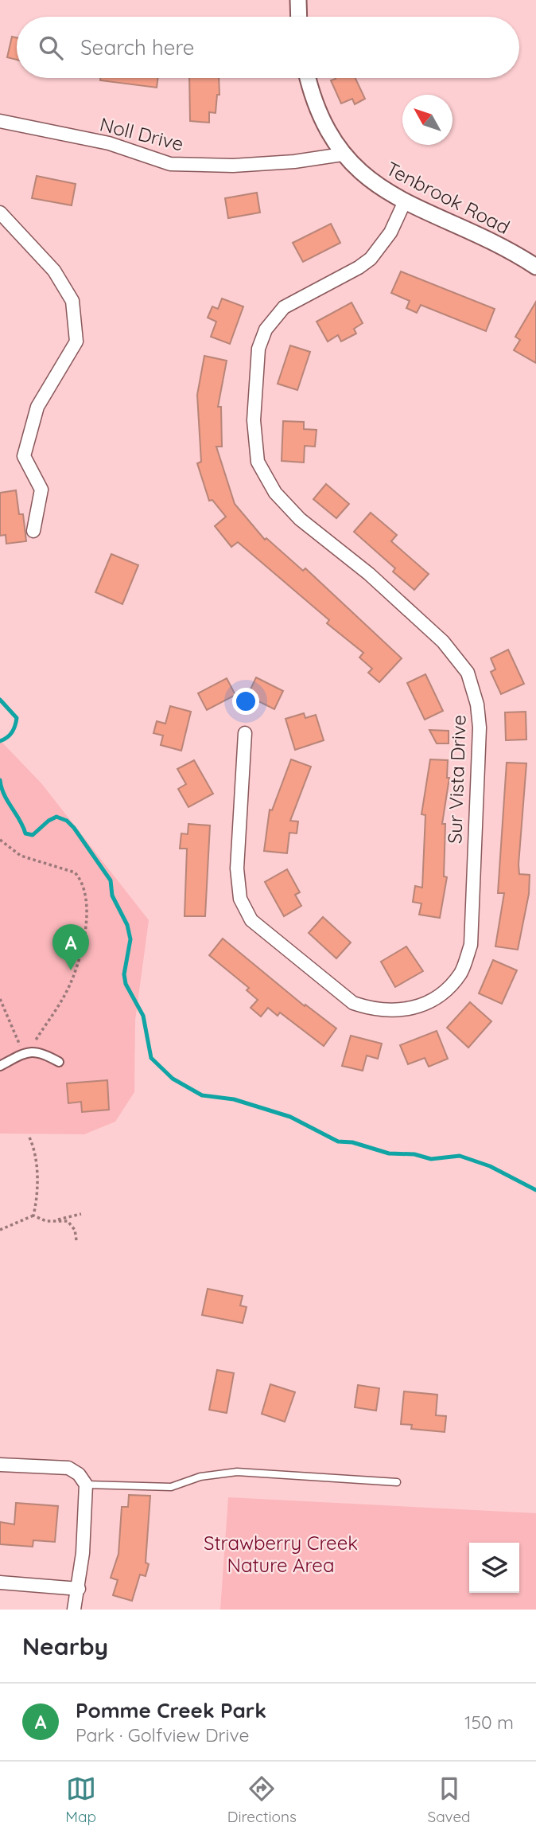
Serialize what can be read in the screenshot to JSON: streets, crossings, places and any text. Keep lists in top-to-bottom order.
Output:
{
  "streets": {
    "street": ["Noll Drive", "Tenbrook Road", "Sur Vista Drive"]
  },
  "crossings": [
    ["Noll Drive", "Tenbrook Road"],
    ["Tenbrook Road", "Sur Vista Drive"]
  ],
  "parks": ["Strawberry Creek Nature Area"],
  "north": "top left",
  "page": {
    "search": "Search here",
    "pins": "A",
    "heading": "Nearby",
    "list": [
      {
        "mark": "A",
        "name": "Pomme Creek Park",
        "note": "Park · Golfview Drive",
        "value": "150 m"
      }
    ],
    "nav": ["Map", "Directions", "Saved"]
  }
}
